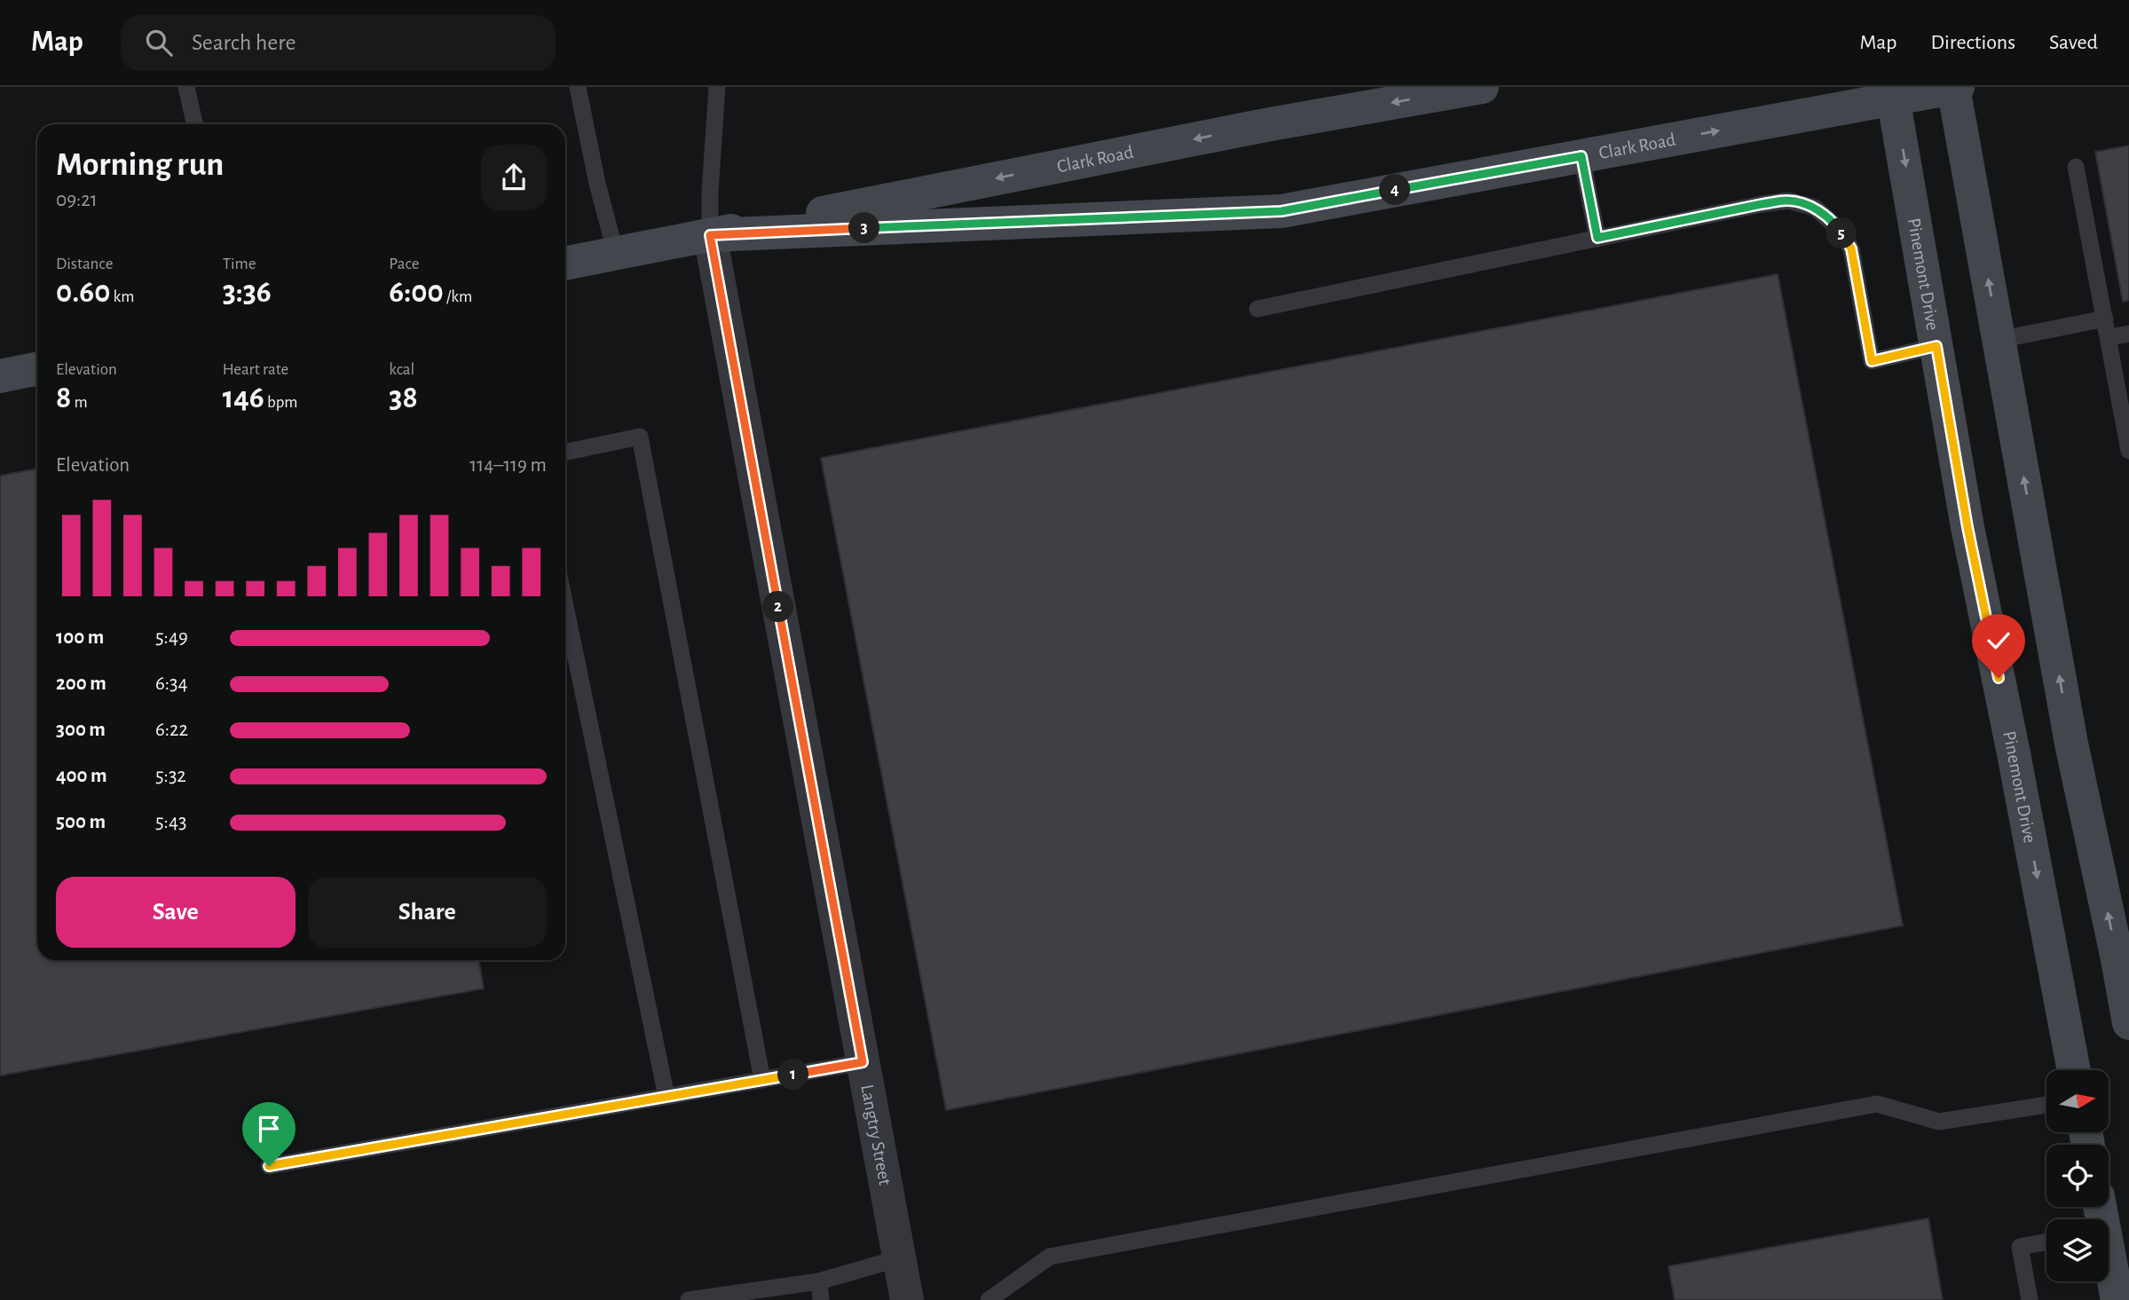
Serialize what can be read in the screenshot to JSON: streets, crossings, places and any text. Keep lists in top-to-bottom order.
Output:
{
  "streets": {
    "street": ["Clark Road", "Pinemont Drive", "Langtry Street"]
  },
  "crossings": [
    ["Clark Road", "Pinemont Drive"],
    ["Clark Road", "Langtry Street"]
  ],
  "north": "right",
  "page": {
    "header": "Map",
    "search": "Search here",
    "nav": ["Map", "Directions", "Saved"],
    "heading": ["Morning run", "09:21"],
    "pins": [
      "4",
      "3",
      "5",
      "2",
      "1"
    ],
    "stats": [
      ["Distance", "0.60 km"],
      ["Time", "3:36"],
      ["Pace", "6:00 /km"],
      ["Elevation", "8 m"],
      ["Heart rate", "146 bpm"],
      ["kcal", "38"]
    ],
    "chart": ["Elevation", "114–119 m"],
    "list": [
      {
        "name": "100 m",
        "note": "5:49"
      },
      {
        "name": "200 m",
        "note": "6:34"
      },
      {
        "name": "300 m",
        "note": "6:22"
      },
      {
        "name": "400 m",
        "note": "5:32"
      },
      {
        "name": "500 m",
        "note": "5:43"
      }
    ],
    "buttons": ["Save", "Share"]
  }
}
